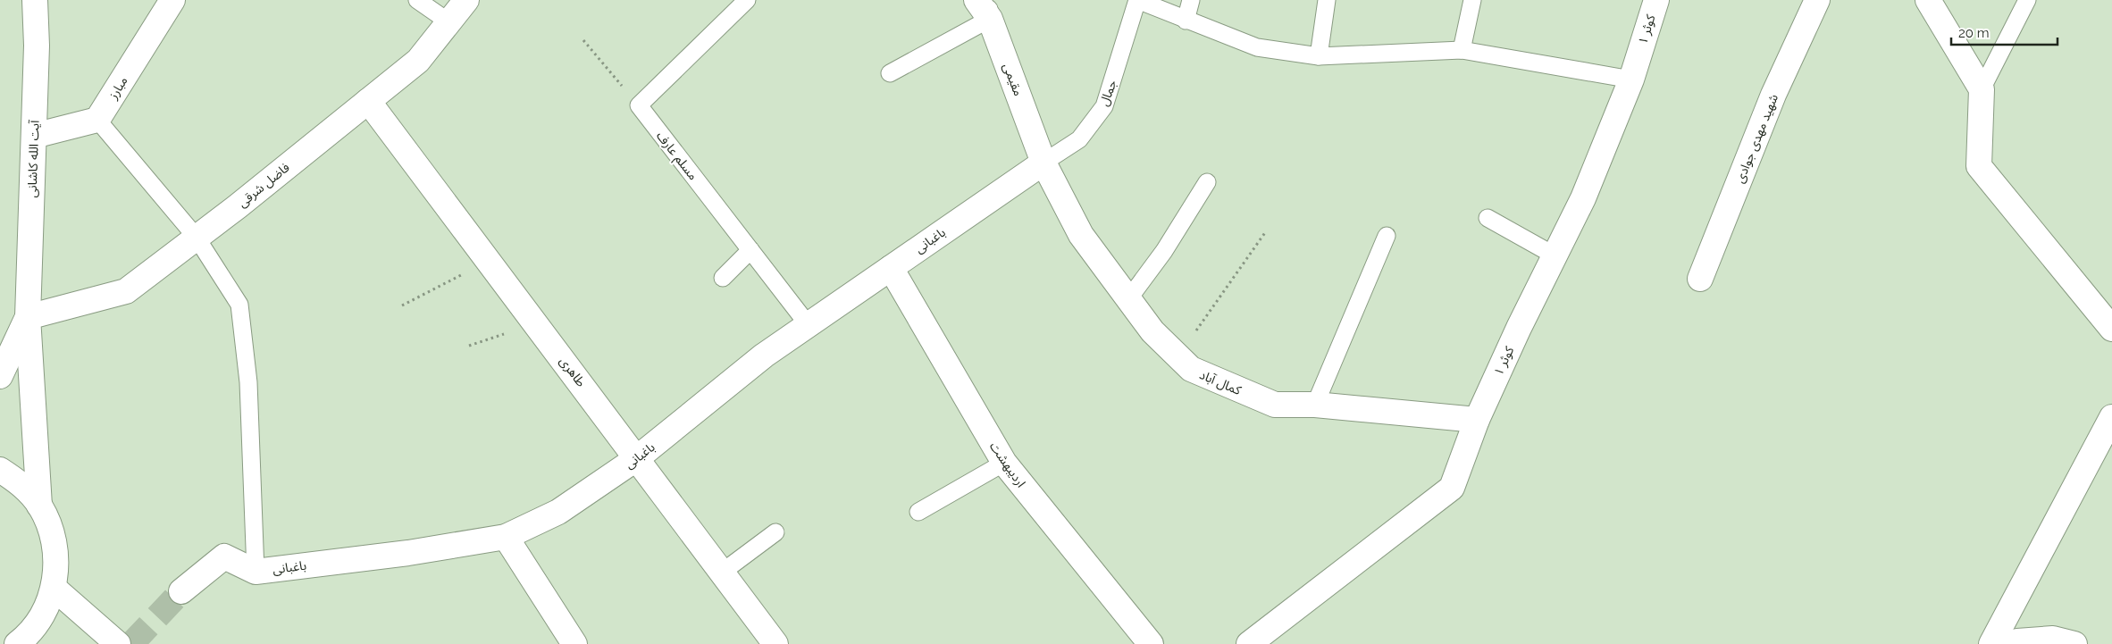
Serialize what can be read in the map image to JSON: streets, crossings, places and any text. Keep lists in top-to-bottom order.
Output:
{
  "streets": {
    "street": [
      "کوثر ۱",
      "مقیمی",
      "مبارز",
      "شهید مهدی جوادی",
      "آیت الله کاشانی",
      "فاضل شرقی",
      "باغبانی",
      "طاهری",
      "کمال آباد",
      "اردیبهشت"
    ],
    "lane": ["جمال", "مسلم عارف"]
  },
  "crossings": [
    ["کوثر ۱", "کمال آباد"],
    ["مقیمی", "جمال"],
    ["مقیمی", "باغبانی"],
    ["مقیمی", "کمال آباد"],
    ["جمال", "باغبانی"],
    ["جمال", "کمال آباد"],
    ["مسلم عارف", "باغبانی"],
    ["آیت الله کاشانی", "فاضل شرقی"],
    ["فاضل شرقی", "طاهری"],
    ["باغبانی", "طاهری"],
    ["باغبانی", "کمال آباد"],
    ["باغبانی", "اردیبهشت"]
  ],
  "scale_bar": "20 m"
}
